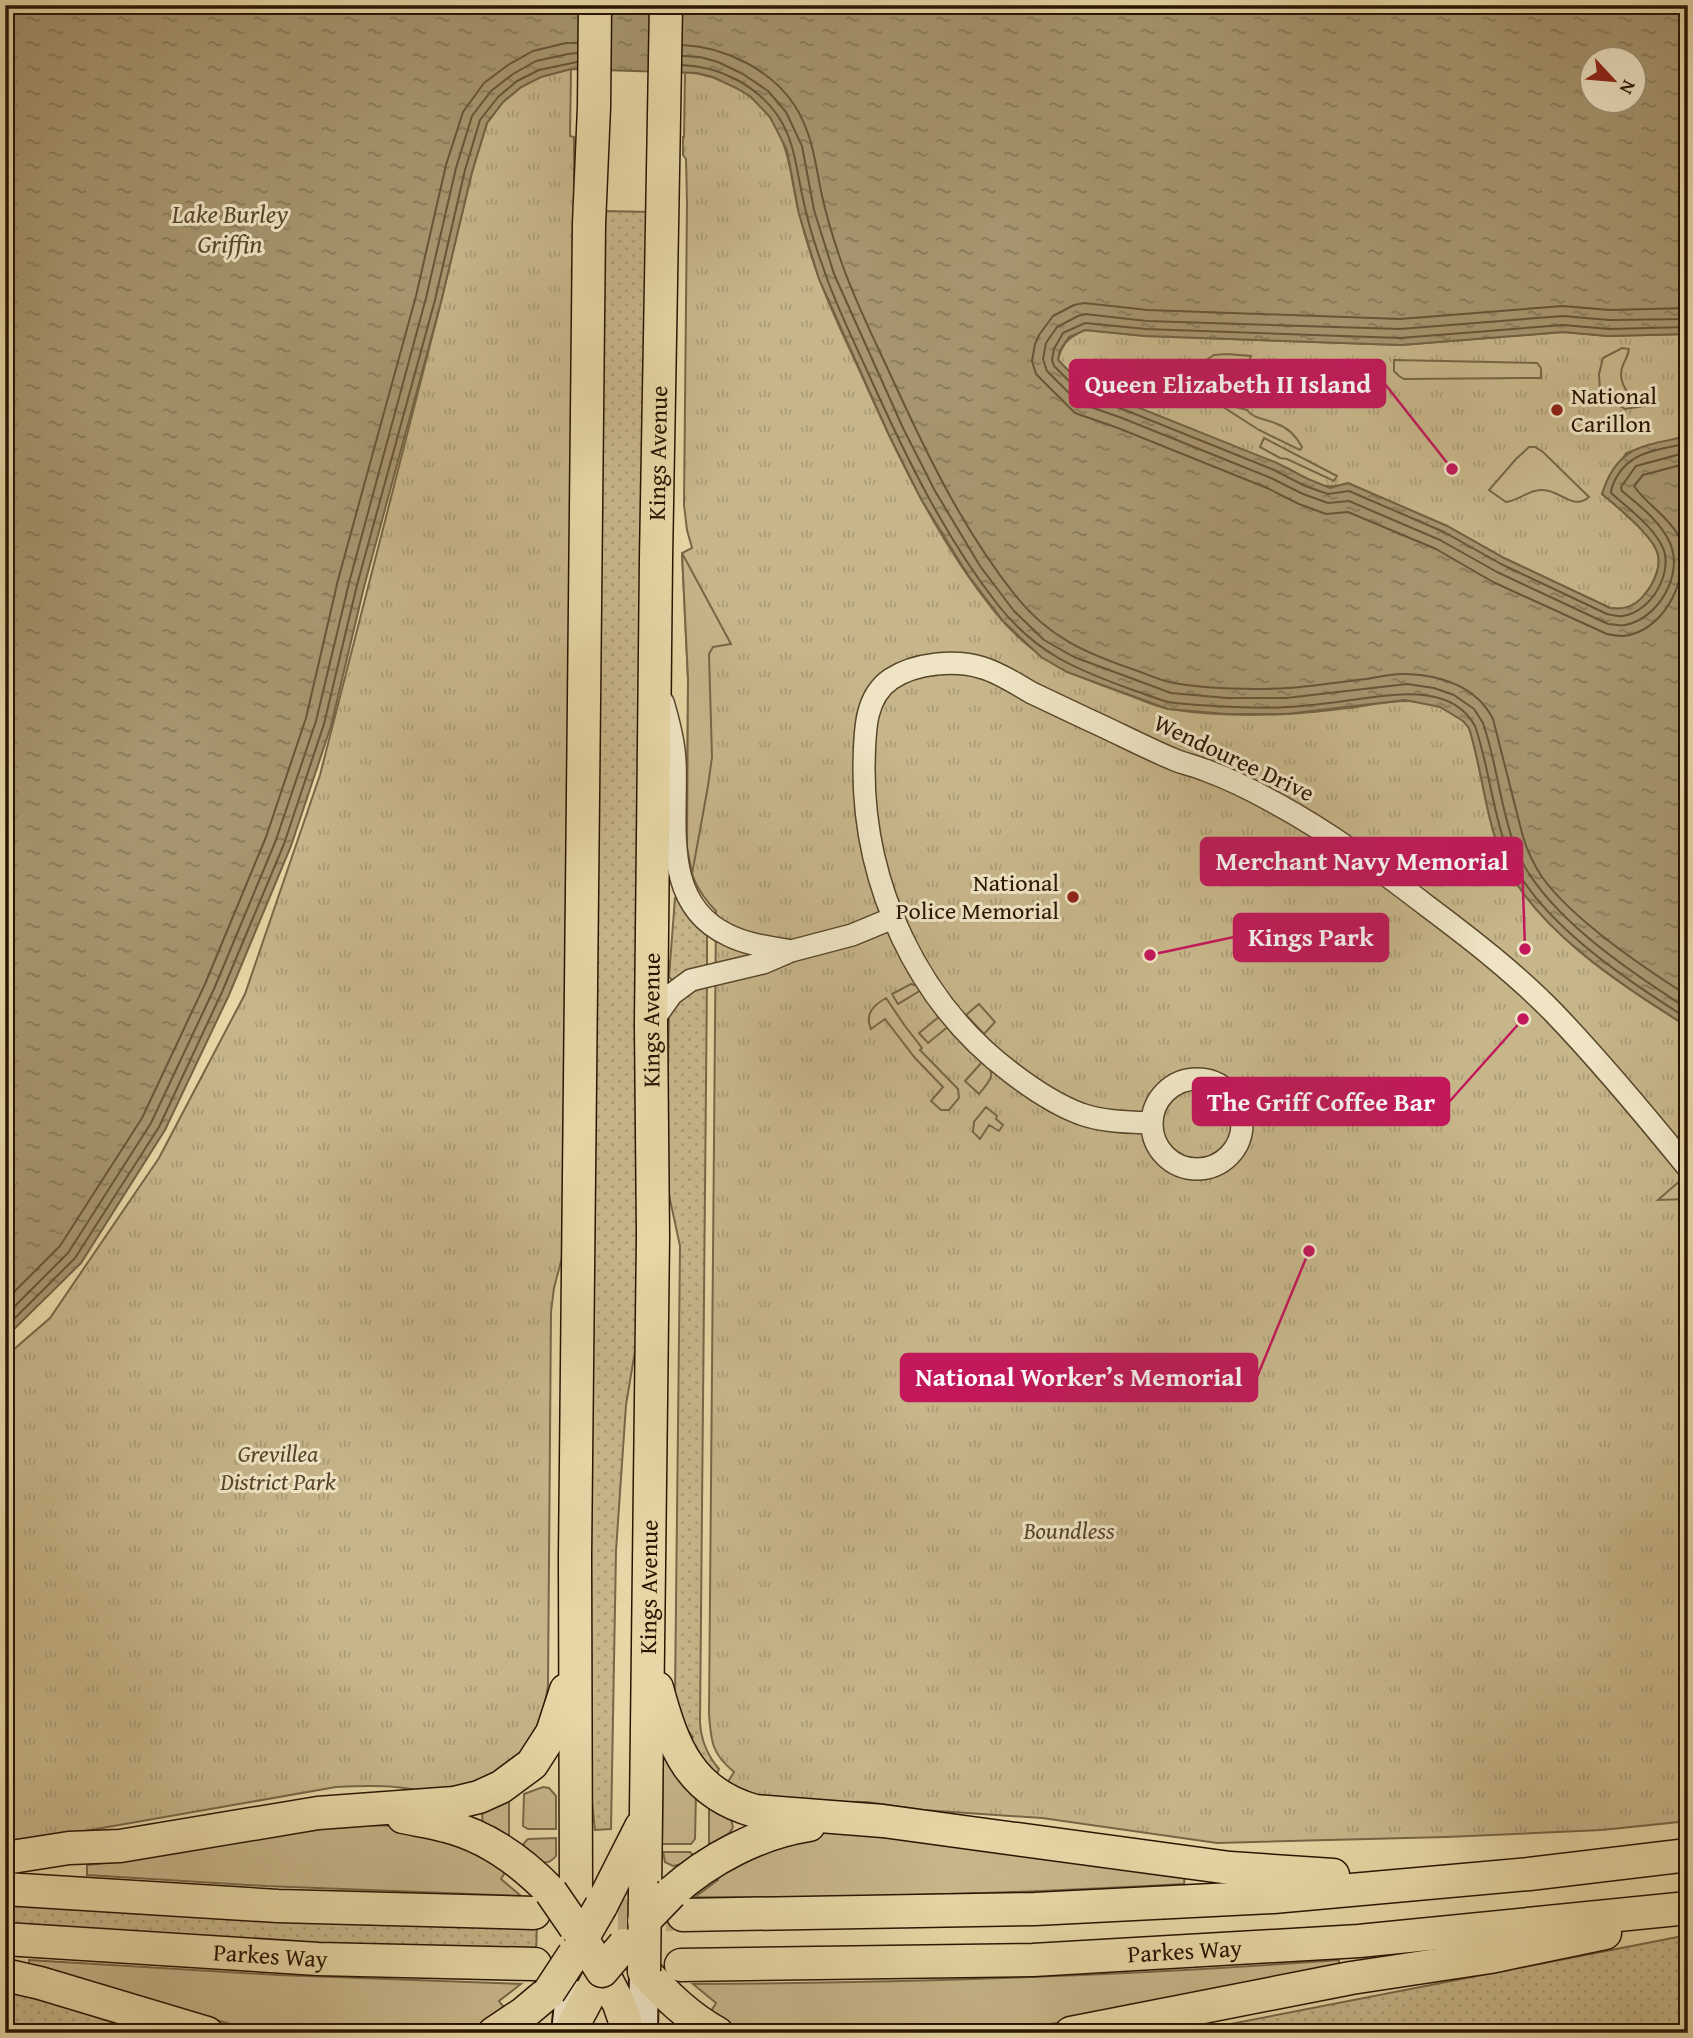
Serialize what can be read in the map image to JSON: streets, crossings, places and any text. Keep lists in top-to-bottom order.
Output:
{
  "streets": {
    "main road": ["Kings Avenue", "Parkes Way"],
    "street": ["Wendouree Drive"]
  },
  "crossings": [
    ["Kings Avenue", "Parkes Way"]
  ],
  "water": ["Lake Burley Griffin"],
  "parks": ["Grevillea District Park", "Boundless"],
  "places": [
    "National Carillon",
    "Queen Elizabeth II Island",
    "National Police Memorial",
    "Merchant Navy Memorial",
    "Kings Park",
    "The Griff Coffee Bar",
    "National Worker’s Memorial"
  ],
  "north": "bottom right"
}
